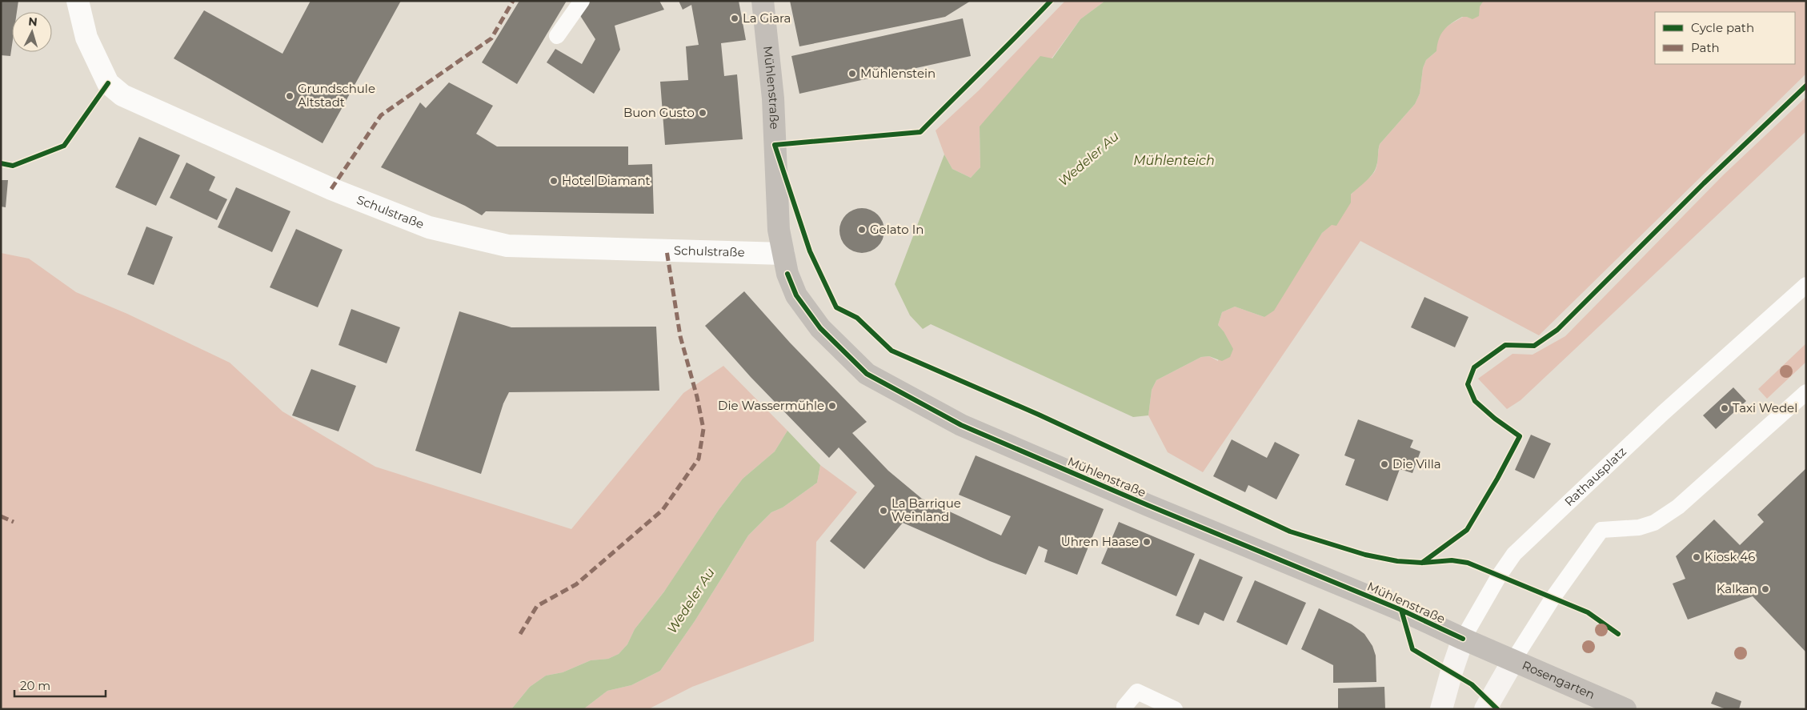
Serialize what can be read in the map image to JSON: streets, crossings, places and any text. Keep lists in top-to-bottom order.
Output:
{
  "streets": {
    "main road": ["Mühlenstraße", "Rosengarten"],
    "street": ["Schulstraße", "Rathausplatz"]
  },
  "crossings": [
    ["Mühlenstraße", "Schulstraße"],
    ["Mühlenstraße", "Rathausplatz"],
    ["Mühlenstraße", "Rosengarten"]
  ],
  "water": ["Wedeler Au", "Mühlenteich"],
  "places": [
    "La Giara",
    "Mühlenstein",
    "Grundschule Altstadt",
    "Buon Gusto",
    "Hotel Diamant",
    "Gelato In",
    "Die Wassermühle",
    "Taxi Wedel",
    "Die Villa",
    "La Barrique Weinland",
    "Uhren Haase",
    "Kiosk 46",
    "Kalkan"
  ],
  "legend": ["Cycle path", "Path"],
  "scale_bar": "20 m",
  "north": "top"
}
